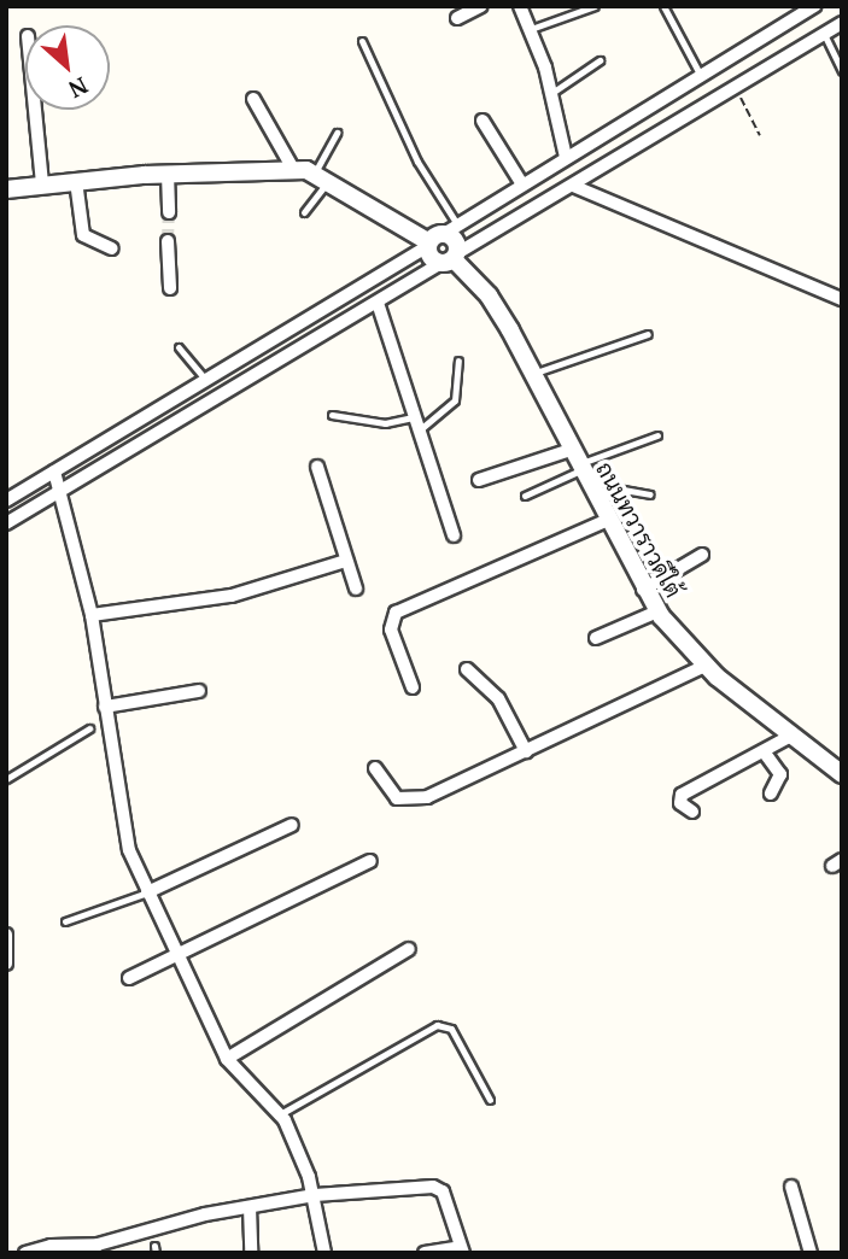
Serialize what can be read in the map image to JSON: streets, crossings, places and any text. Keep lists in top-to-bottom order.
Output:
{
  "streets": {
    "street": ["ถนนทวาราวดีใต้"]
  },
  "north": "bottom right"
}
